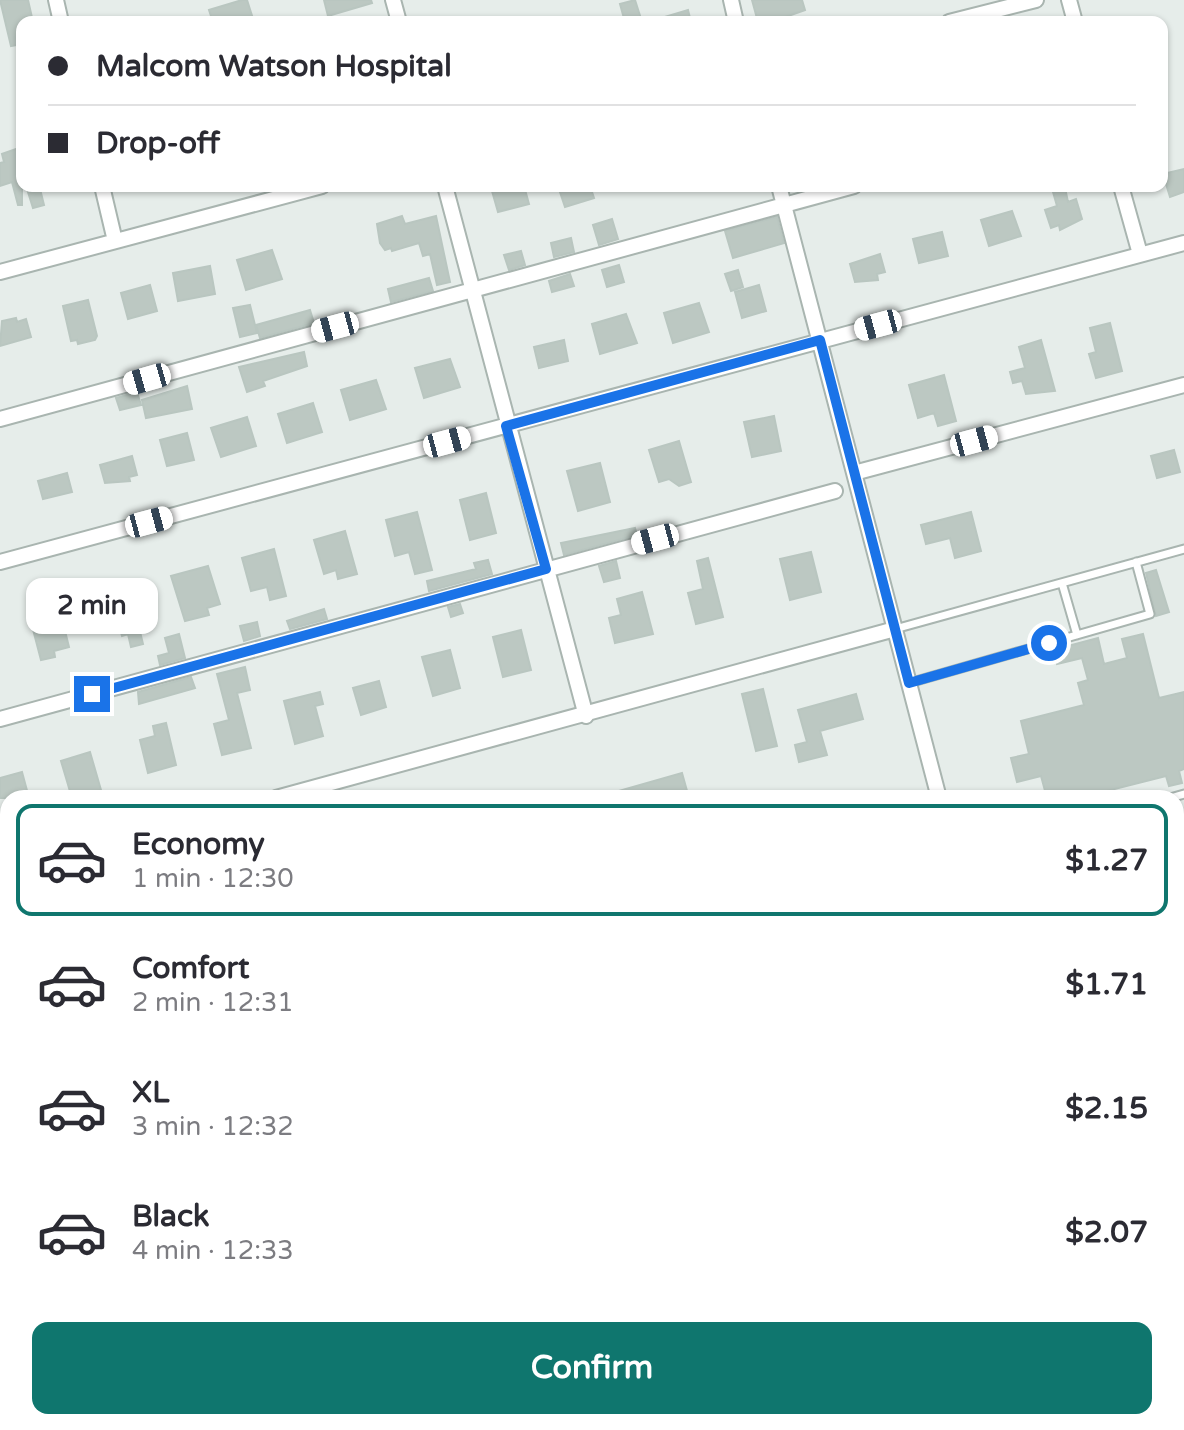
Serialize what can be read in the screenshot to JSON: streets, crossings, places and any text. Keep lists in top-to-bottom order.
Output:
{
  "page": {
    "banner": ["Malcom Watson Hospital", "Drop-off"],
    "bubble": "2 min",
    "list": [
      {
        "name": "Economy",
        "note": "1 min · 12:30",
        "value": "$1.27"
      },
      {
        "name": "Comfort",
        "note": "2 min · 12:31",
        "value": "$1.71"
      },
      {
        "name": "XL",
        "note": "3 min · 12:32",
        "value": "$2.15"
      },
      {
        "name": "Black",
        "note": "4 min · 12:33",
        "value": "$2.07"
      }
    ],
    "buttons": "Confirm"
  }
}
